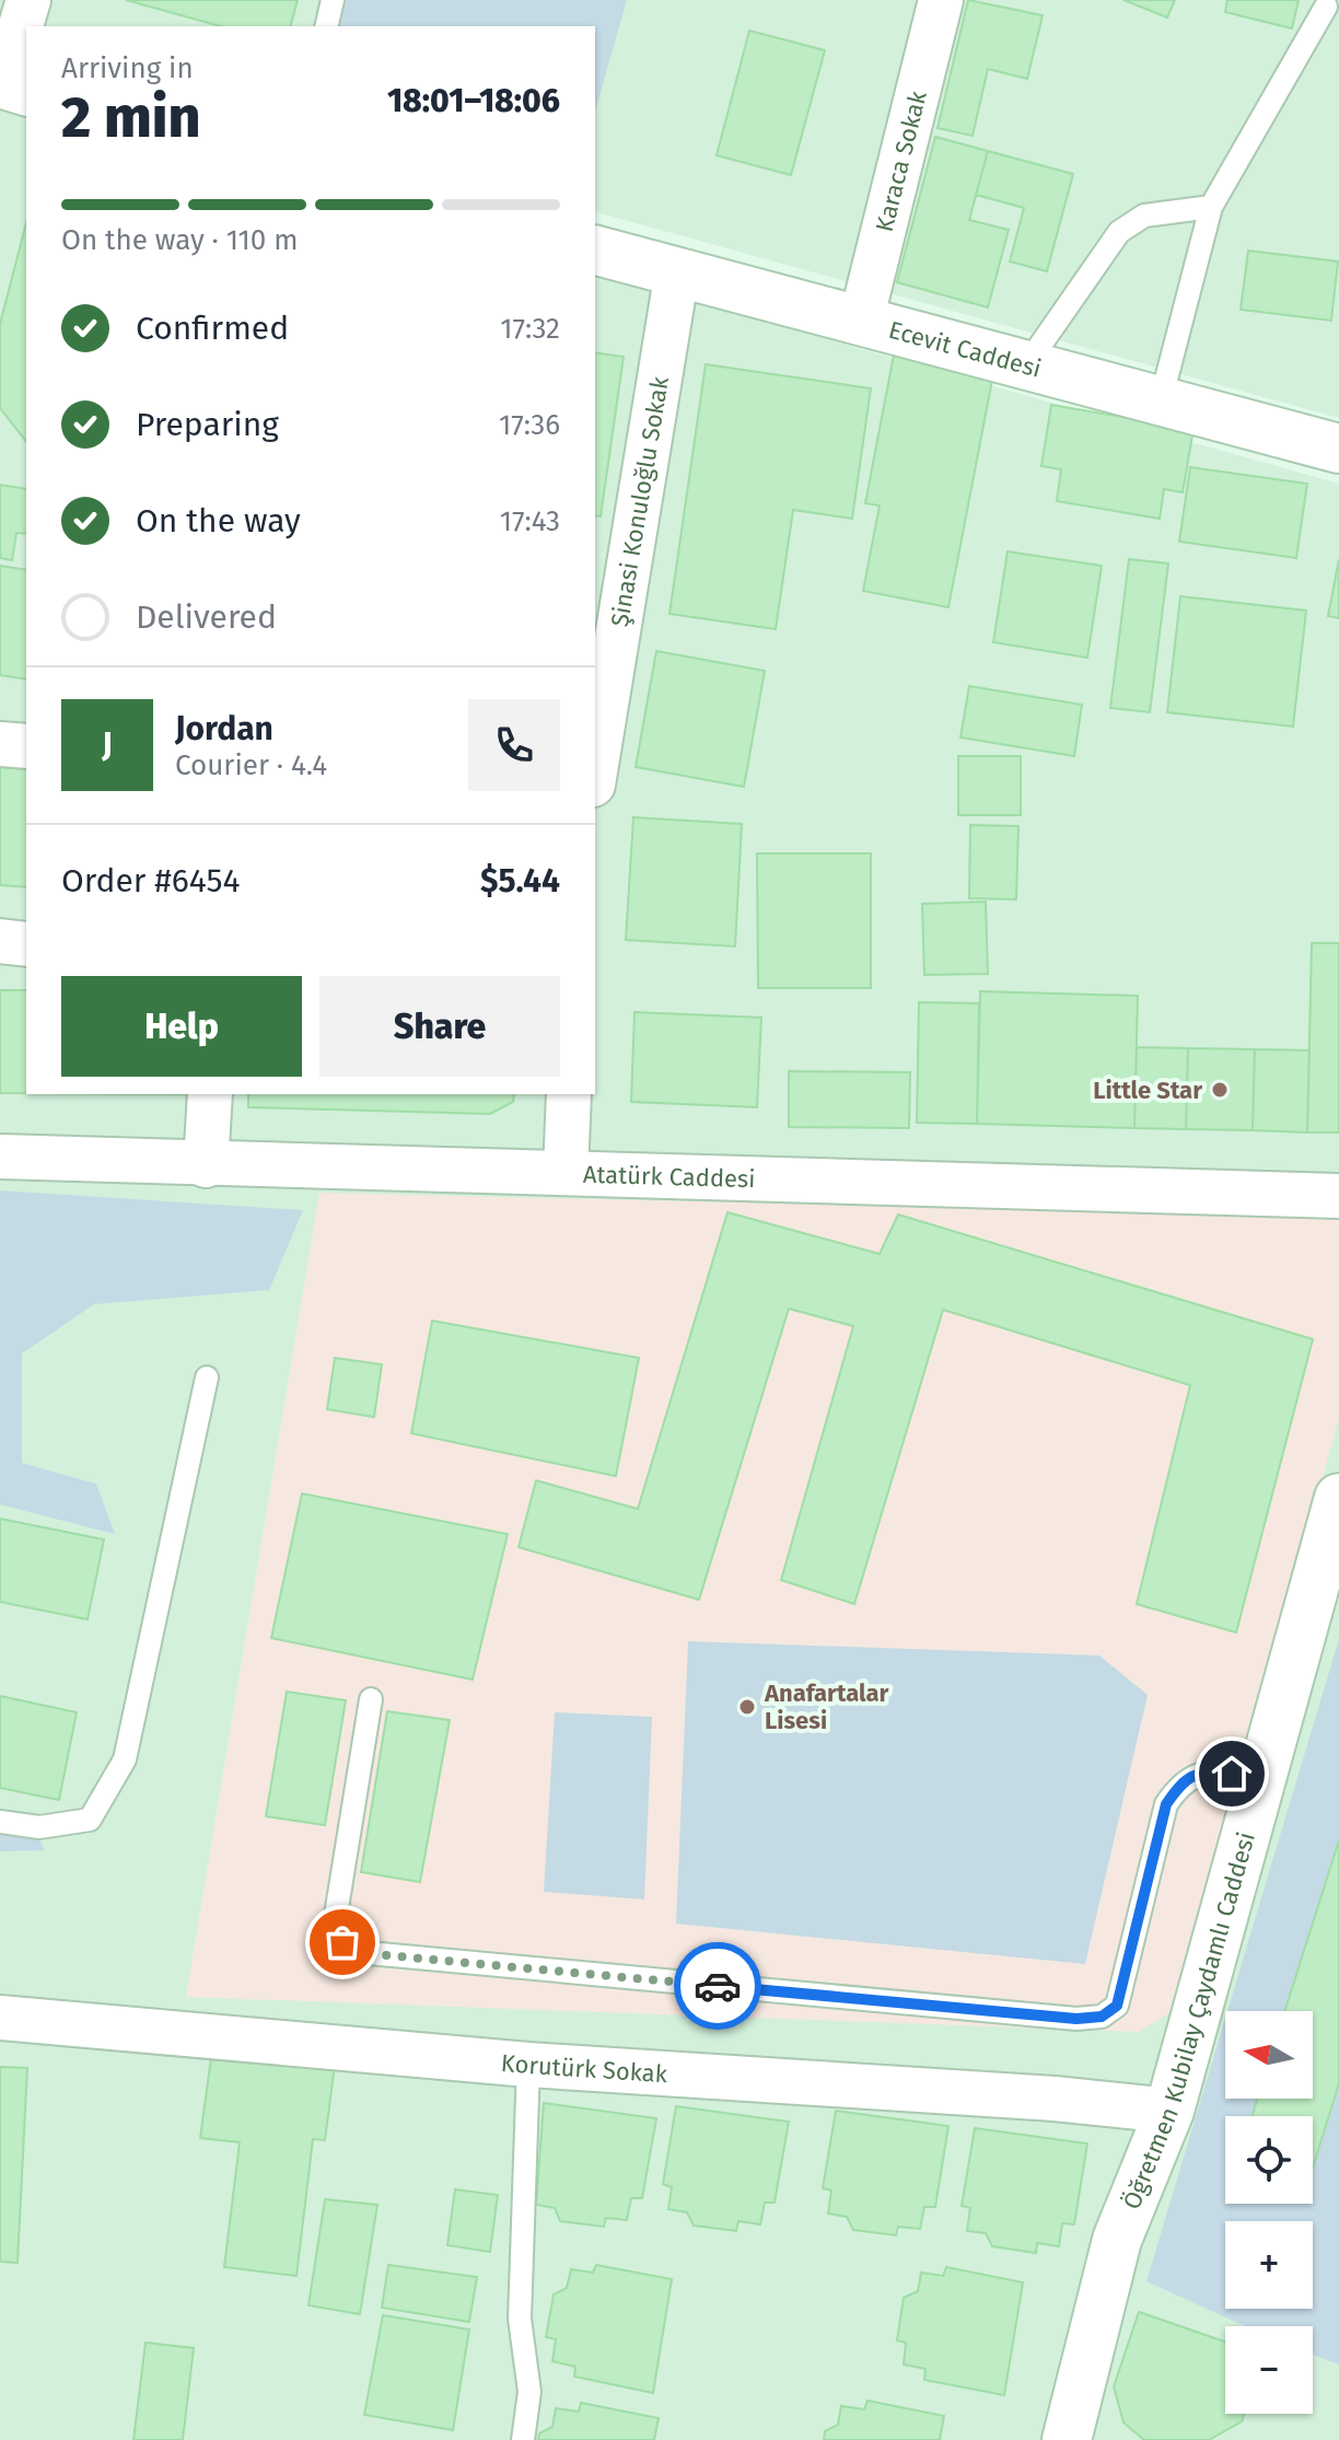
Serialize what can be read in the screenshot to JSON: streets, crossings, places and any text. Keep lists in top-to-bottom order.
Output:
{
  "streets": {
    "street": [
      "Karaca Sokak",
      "Ecevit Caddesi",
      "Şinasi Konuloğlu Sokak",
      "Atatürk Caddesi",
      "Öğretmen Kubilay Çaydamlı Caddesi",
      "Korutürk Sokak"
    ]
  },
  "crossings": [
    ["Karaca Sokak", "Ecevit Caddesi"],
    ["Ecevit Caddesi", "Şinasi Konuloğlu Sokak"],
    ["Öğretmen Kubilay Çaydamlı Caddesi", "Korutürk Sokak"]
  ],
  "places": ["Little Star", "Anafartalar Lisesi"],
  "north": "left",
  "page": {
    "heading": ["2 min", "Arriving in", "18:01–18:06"],
    "panel": [
      "Jordan",
      "Courier · 4.4",
      "Order #6454",
      "$5.44"
    ],
    "bar": "On the way · 110 m",
    "list": [
      ["Confirmed", "17:32"],
      ["Preparing", "17:36"],
      ["On the way", "17:43"],
      "Delivered"
    ],
    "round": "J",
    "buttons": ["Help", "Share"],
    "map_buttons": ["+", "−"]
  }
}
